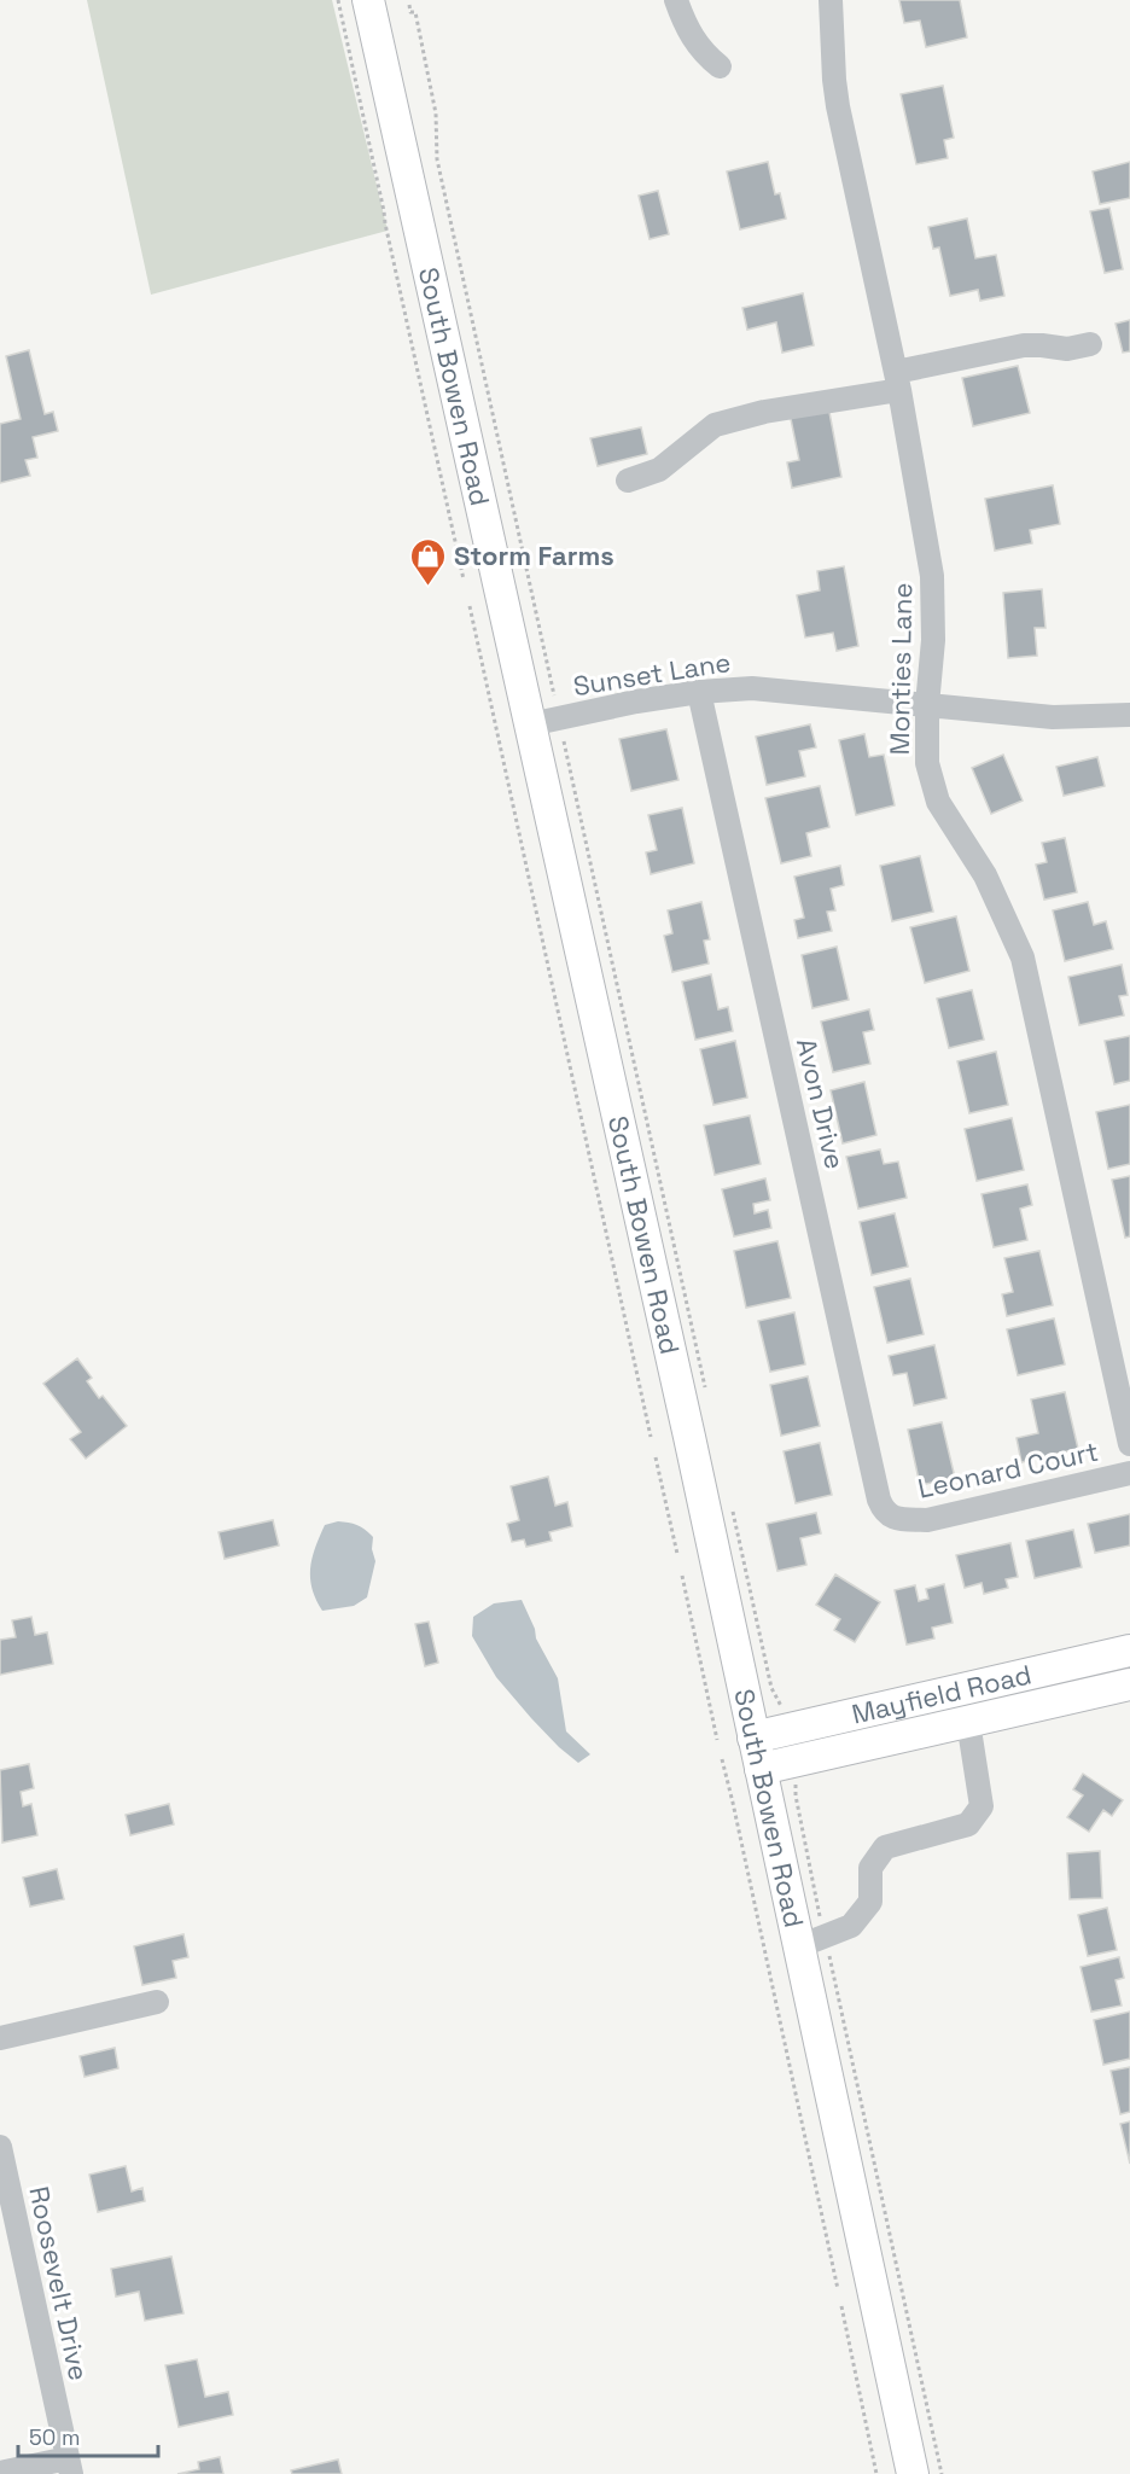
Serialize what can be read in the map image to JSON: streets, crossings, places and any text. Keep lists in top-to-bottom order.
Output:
{
  "streets": {
    "main road": ["South Bowen Road", "Mayfield Road"],
    "street": [
      "Monties Lane",
      "Sunset Lane",
      "Avon Drive",
      "Leonard Court",
      "Roosevelt Drive"
    ]
  },
  "crossings": [
    ["South Bowen Road", "Sunset Lane"],
    ["South Bowen Road", "Mayfield Road"],
    ["Monties Lane", "Sunset Lane"],
    ["Sunset Lane", "Avon Drive"],
    ["Avon Drive", "Leonard Court"]
  ],
  "places": {
    "shop": ["Storm Farms"]
  },
  "scale_bar": "50 m"
}
